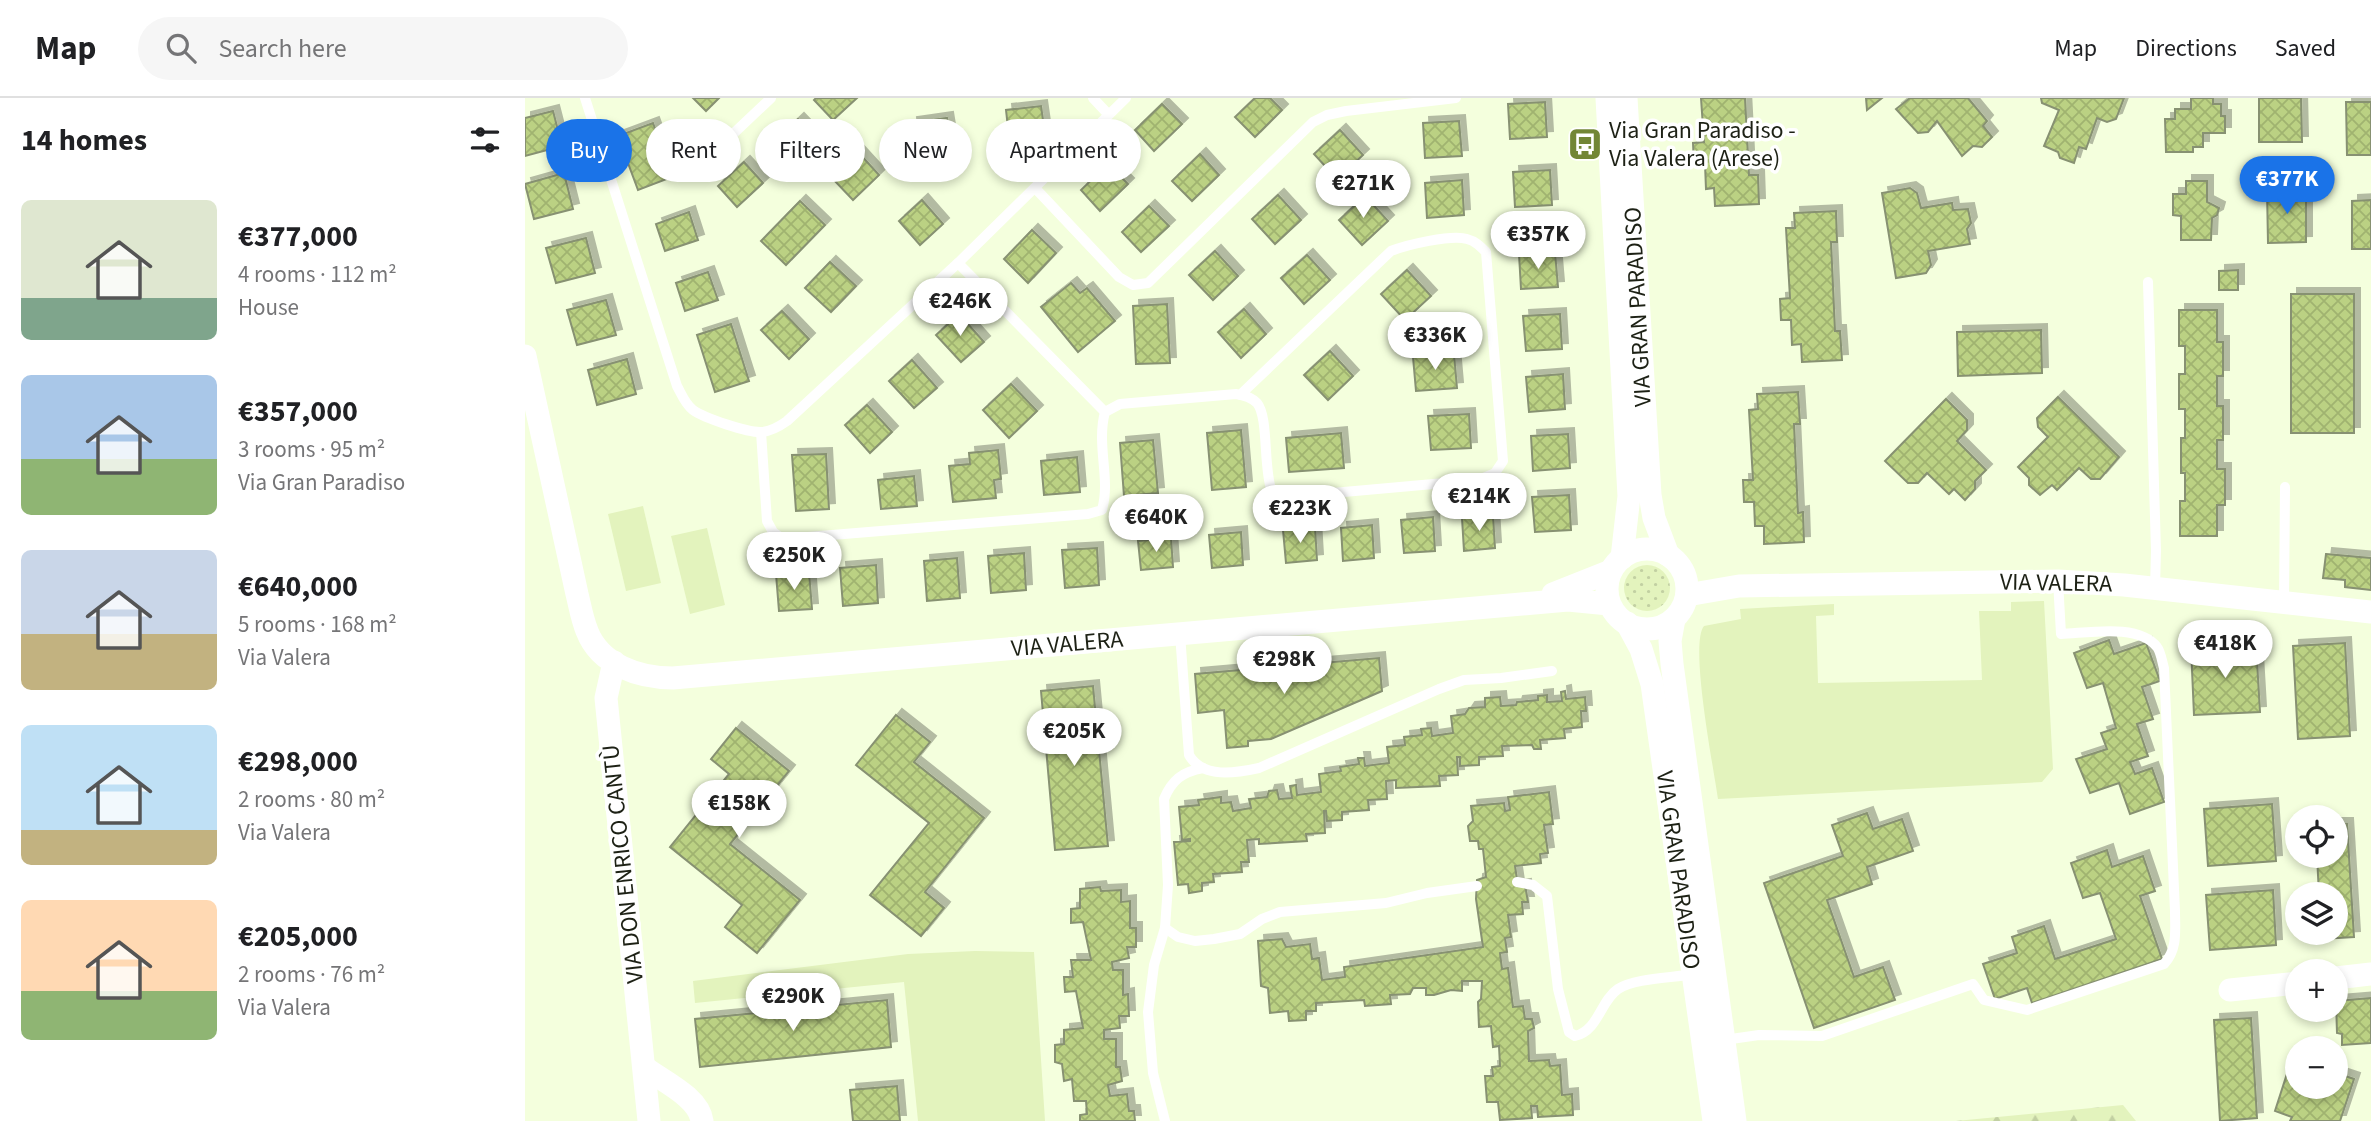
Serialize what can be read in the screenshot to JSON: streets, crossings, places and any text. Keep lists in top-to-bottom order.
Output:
{
  "streets": {
    "street": ["VIA GRAN PARADISO", "VIA VALERA", "VIA DON ENRICO CANTÙ"]
  },
  "crossings": [
    ["VIA GRAN PARADISO", "VIA VALERA"],
    ["VIA VALERA", "VIA DON ENRICO CANTÙ"]
  ],
  "places": {
    "bus stop": ["Via Gran Paradiso - Via Valera (Arese)"]
  },
  "page": {
    "header": "Map",
    "search": "Search here",
    "nav": ["Map", "Directions", "Saved"],
    "heading": "14 homes",
    "chip": [
      "Buy",
      "Rent",
      "Filters",
      "New",
      "Apartment"
    ],
    "price": [
      "€377K",
      "€271K",
      "€357K",
      "€246K",
      "€336K",
      "€214K",
      "€223K",
      "€640K",
      "€250K",
      "€418K",
      "€298K",
      "€205K",
      "€158K",
      "€290K"
    ],
    "list": [
      {
        "name": "€377,000",
        "note": "4 rooms · 112 m² · House"
      },
      {
        "name": "€357,000",
        "note": "3 rooms · 95 m² · Via Gran Paradiso"
      },
      {
        "name": "€640,000",
        "note": "5 rooms · 168 m² · Via Valera"
      },
      {
        "name": "€298,000",
        "note": "2 rooms · 80 m² · Via Valera"
      },
      {
        "name": "€205,000",
        "note": "2 rooms · 76 m² · Via Valera"
      }
    ],
    "map_buttons": ["+", "−"]
  }
}
